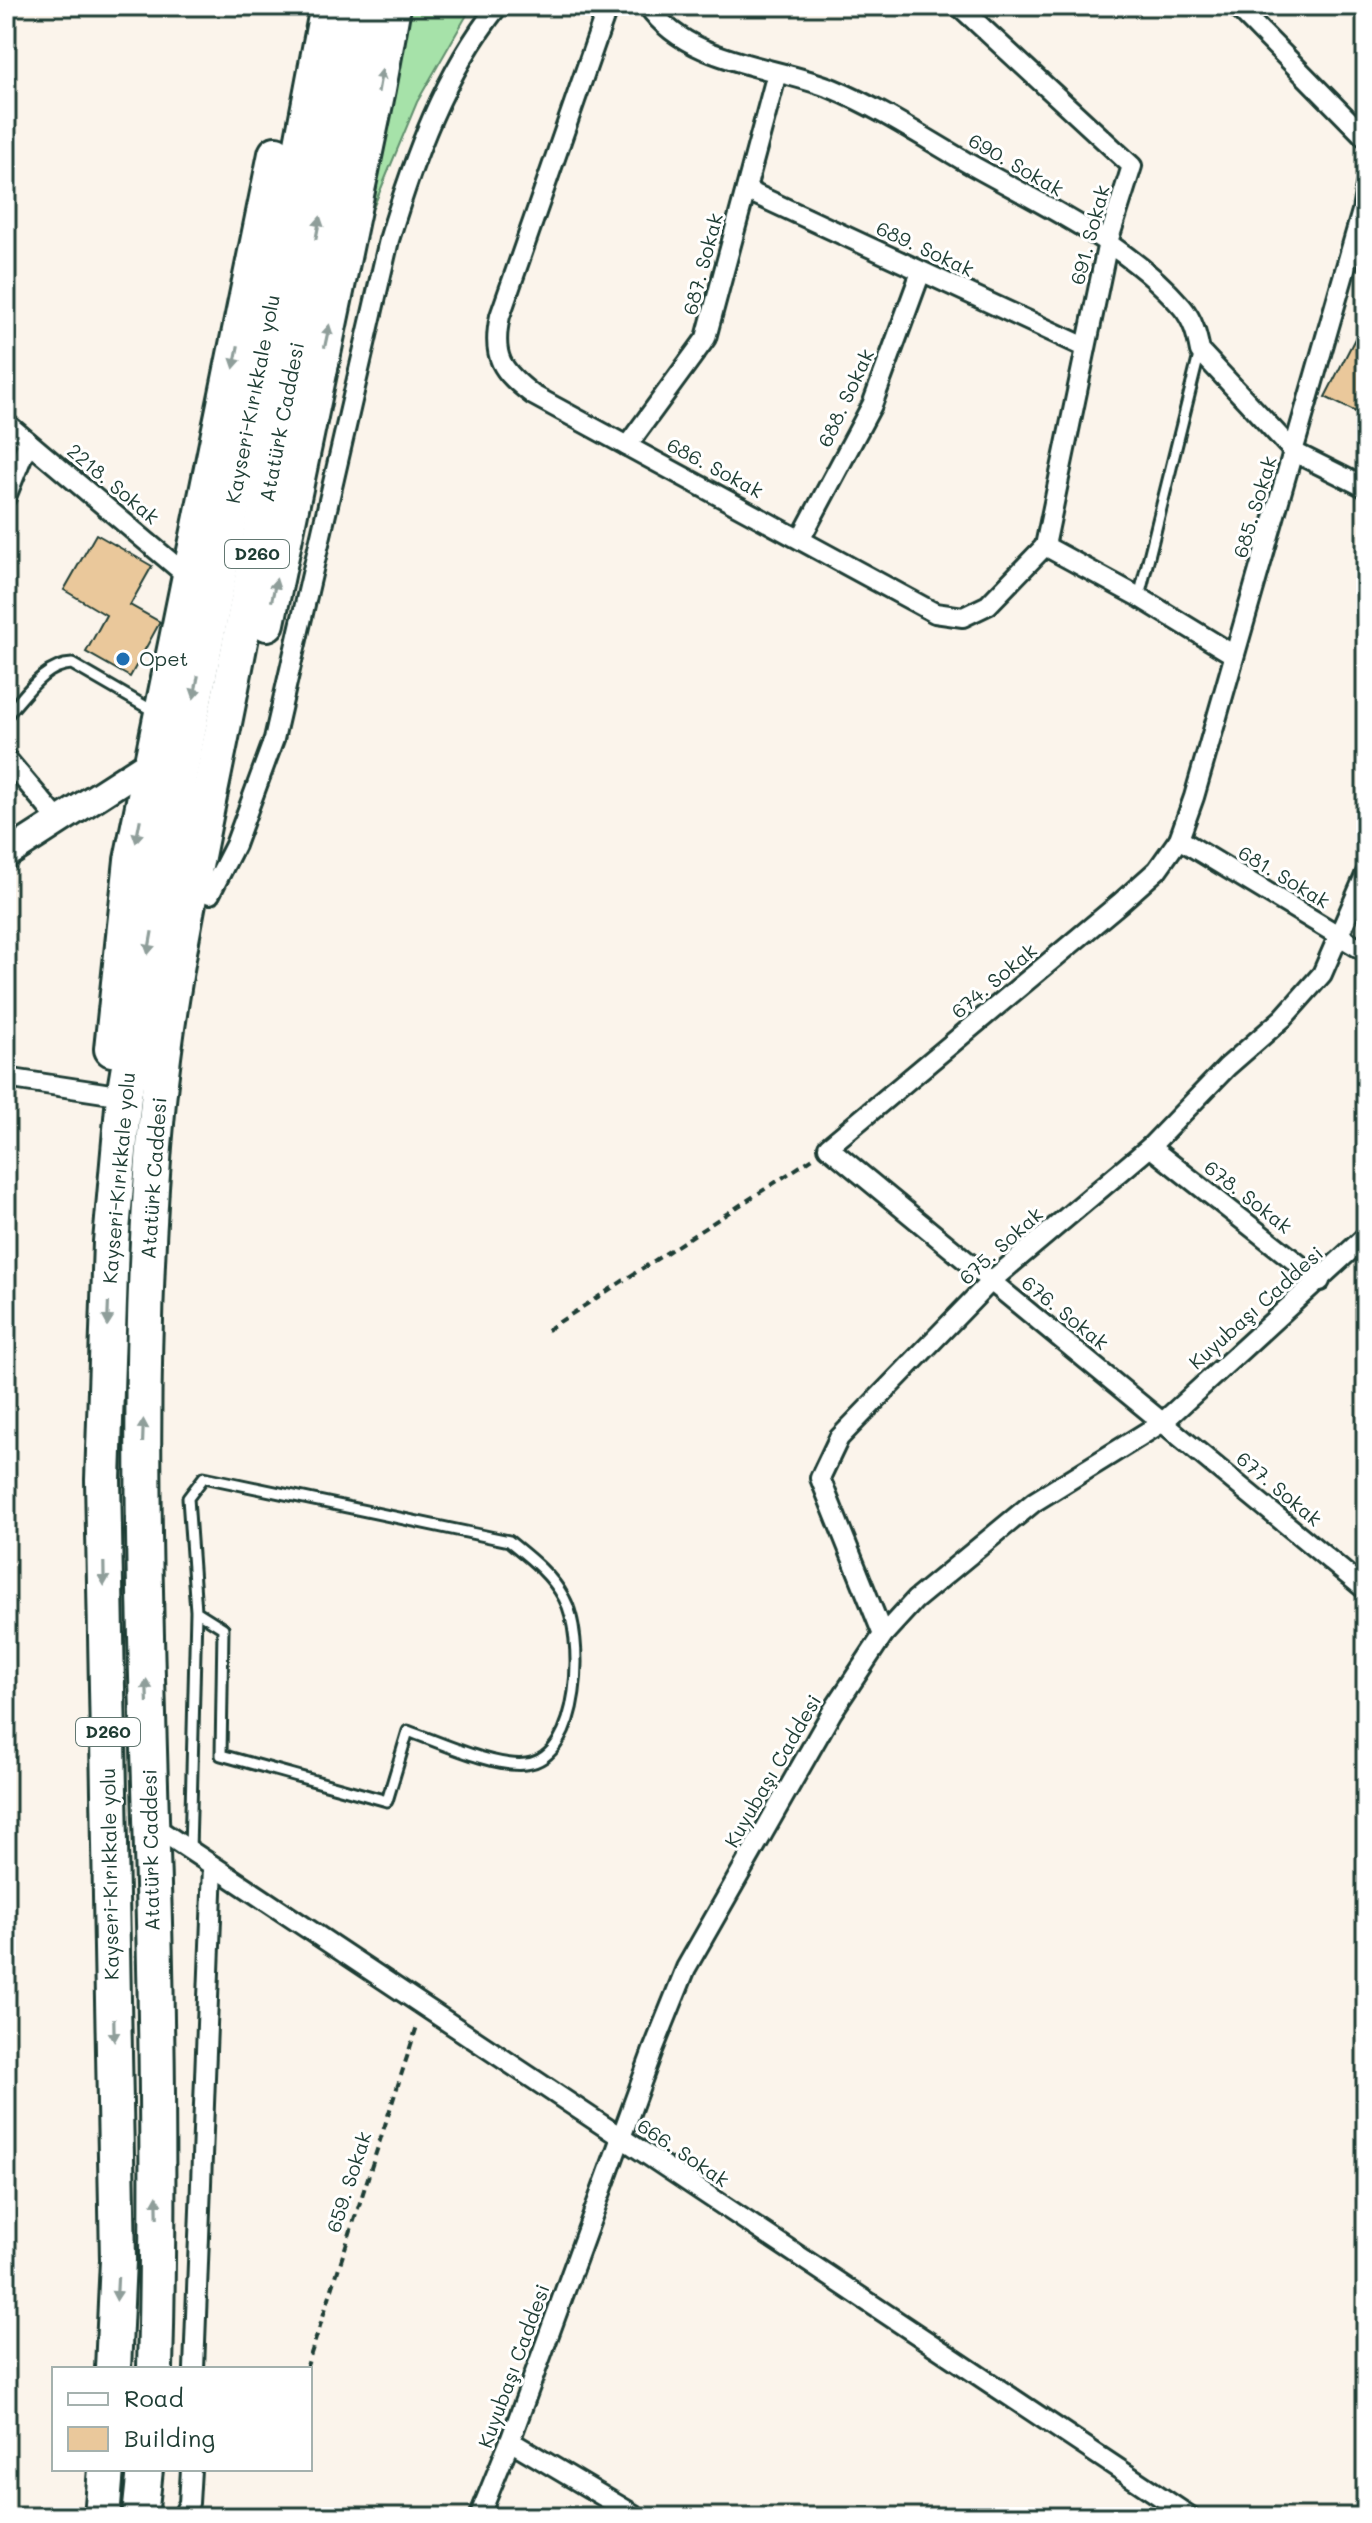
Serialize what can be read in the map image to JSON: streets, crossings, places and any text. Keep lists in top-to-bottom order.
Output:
{
  "streets": {
    "highway": ["Kayseri-Kırıkkale yolu", "Atatürk Caddesi", "D260"],
    "street": [
      "690. Sokak",
      "691. Sokak",
      "689. Sokak",
      "687. Sokak",
      "688. Sokak",
      "686. Sokak",
      "2218. Sokak",
      "685. Sokak",
      "681. Sokak",
      "674. Sokak",
      "678. Sokak",
      "675. Sokak",
      "Kuyubaşı Caddesi",
      "676. Sokak",
      "677. Sokak",
      "666. Sokak"
    ],
    "path": ["659. Sokak"]
  },
  "crossings": [
    ["690. Sokak", "691. Sokak"],
    ["690. Sokak", "687. Sokak"],
    ["690. Sokak", "685. Sokak"],
    ["691. Sokak", "689. Sokak"],
    ["691. Sokak", "686. Sokak"],
    ["689. Sokak", "687. Sokak"],
    ["689. Sokak", "688. Sokak"],
    ["687. Sokak", "686. Sokak"],
    ["688. Sokak", "686. Sokak"],
    ["Atatürk Caddesi", "666. Sokak"],
    ["685. Sokak", "681. Sokak"],
    ["685. Sokak", "674. Sokak"],
    ["681. Sokak", "674. Sokak"],
    ["681. Sokak", "675. Sokak"],
    ["674. Sokak", "676. Sokak"],
    ["678. Sokak", "675. Sokak"],
    ["678. Sokak", "Kuyubaşı Caddesi"],
    ["675. Sokak", "Kuyubaşı Caddesi"],
    ["675. Sokak", "676. Sokak"],
    ["Kuyubaşı Caddesi", "676. Sokak"],
    ["Kuyubaşı Caddesi", "677. Sokak"],
    ["Kuyubaşı Caddesi", "666. Sokak"],
    ["676. Sokak", "677. Sokak"],
    ["666. Sokak", "659. Sokak"]
  ],
  "places": ["Opet"],
  "legend": ["Road", "Building"]
}
